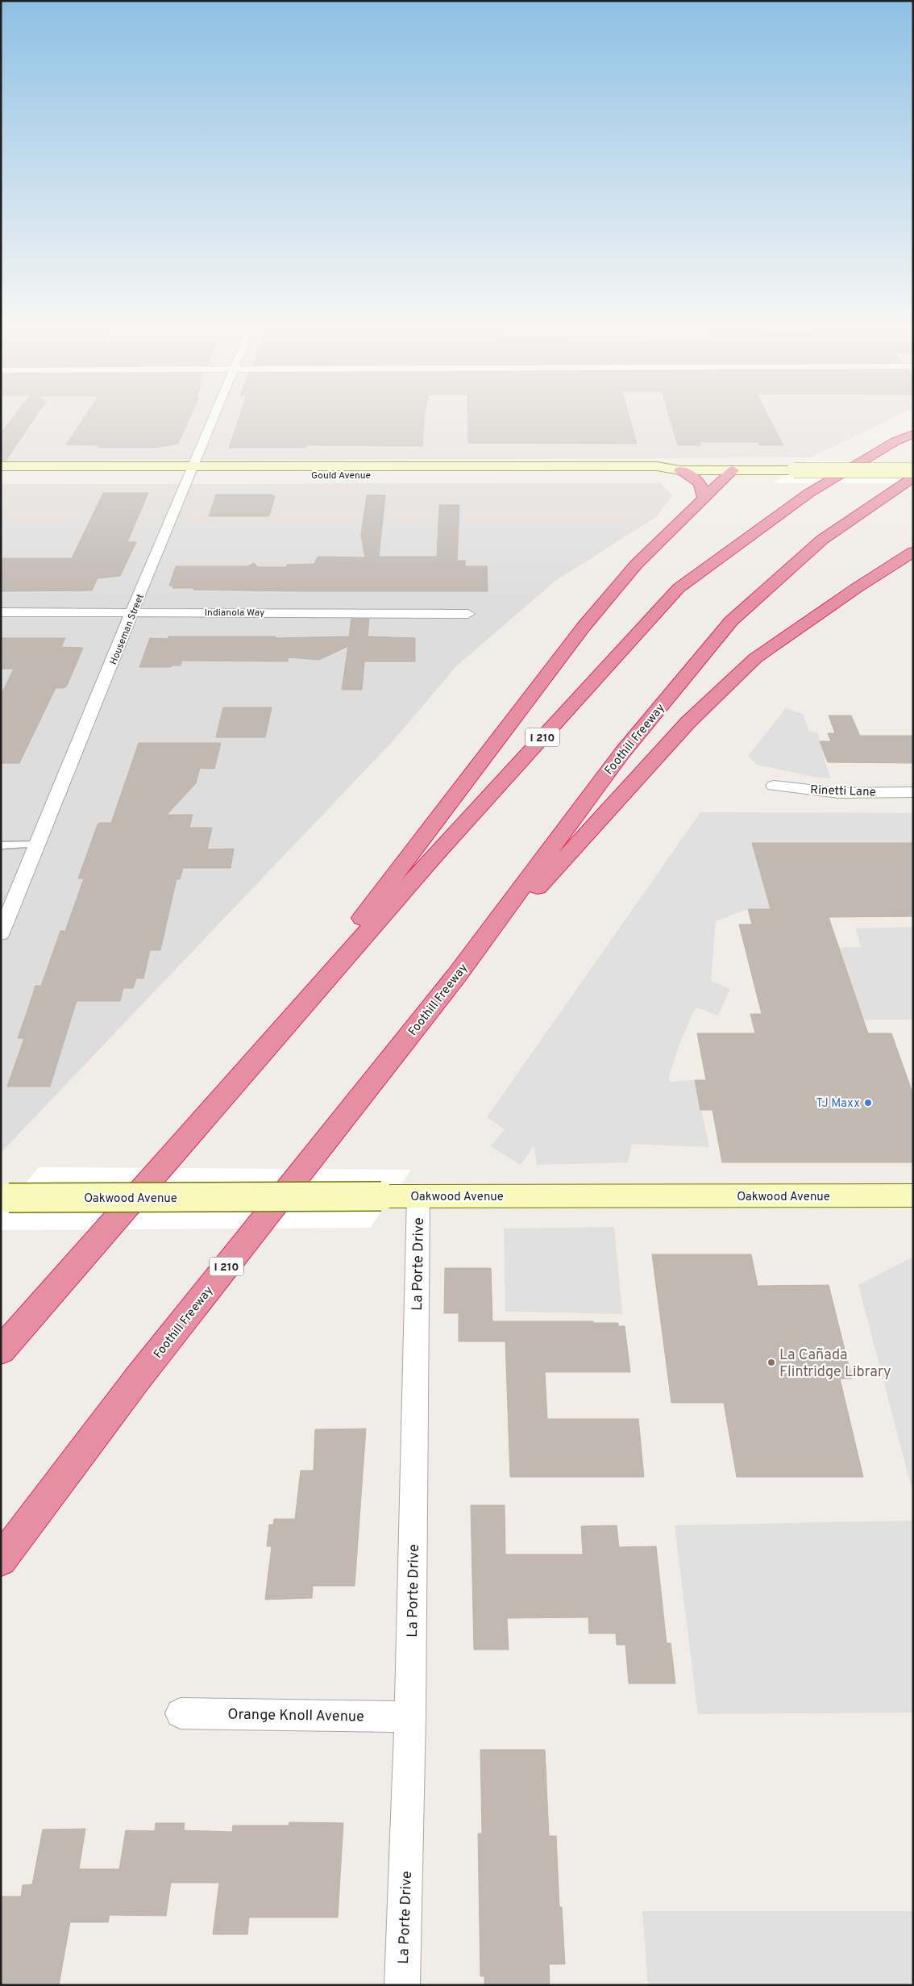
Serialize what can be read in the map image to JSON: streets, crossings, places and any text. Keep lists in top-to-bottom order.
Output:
{
  "streets": {
    "highway": ["I 210", "Foothill Freeway"],
    "street": [
      "Gould Avenue",
      "Indianola Way",
      "Houseman Street",
      "Rinetti Lane",
      "Oakwood Avenue",
      "La Porte Drive",
      "Orange Knoll Avenue"
    ]
  },
  "crossings": [
    ["Gould Avenue", "Houseman Street"],
    ["Indianola Way", "Houseman Street"],
    ["Oakwood Avenue", "La Porte Drive"],
    ["La Porte Drive", "Orange Knoll Avenue"]
  ],
  "places": ["TJ Maxx", "La Cañada Flintridge Library"]
}
